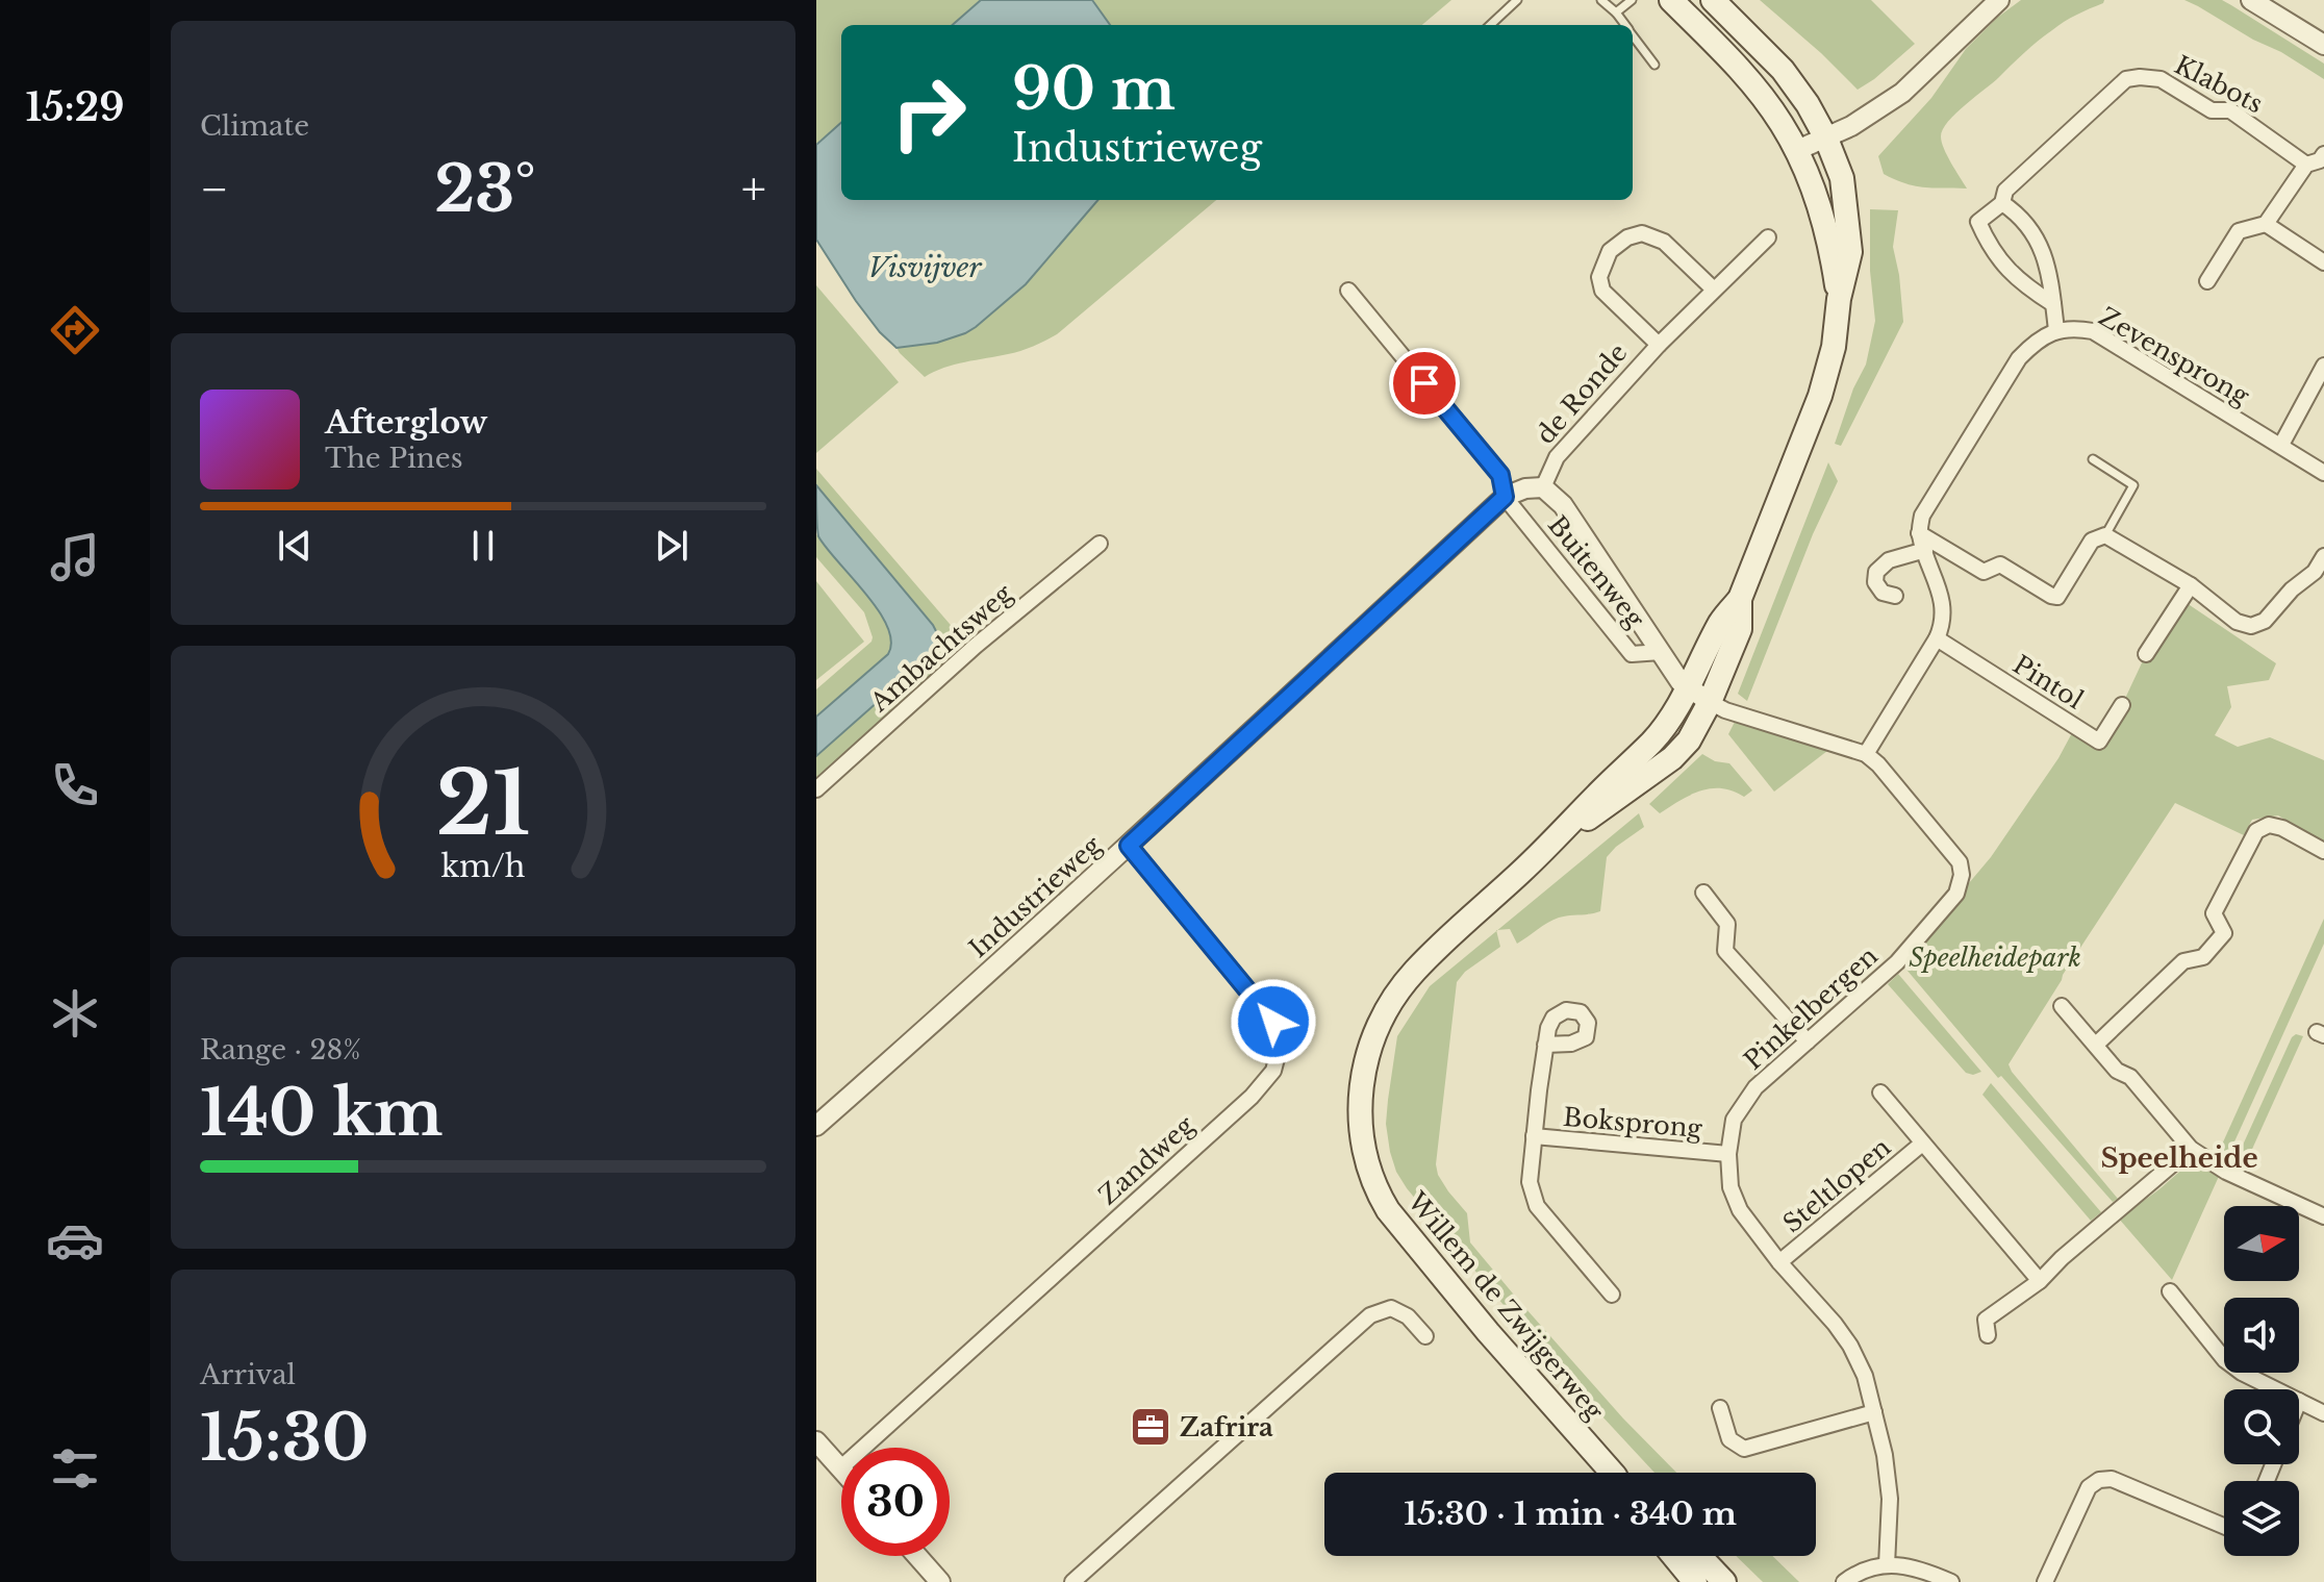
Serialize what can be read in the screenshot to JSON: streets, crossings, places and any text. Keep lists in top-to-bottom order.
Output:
{
  "streets": {
    "main road": ["Willem de Zwijgerweg"],
    "street": [
      "Klabots",
      "Zevensprong",
      "de Ronde",
      "Buitenweg",
      "Ambachtsweg",
      "Pintol",
      "Industrieweg",
      "Pinkelbergen",
      "Boksprong",
      "Zandweg",
      "Steltlopen"
    ]
  },
  "crossings": [
    ["de Ronde", "Buitenweg"],
    ["Buitenweg", "Industrieweg"],
    ["Buitenweg", "Pinkelbergen"],
    ["Buitenweg", "Willem de Zwijgerweg"],
    ["Industrieweg", "Zandweg"],
    ["Pinkelbergen", "Boksprong"],
    ["Pinkelbergen", "Steltlopen"],
    ["Pinkelbergen", "Willem de Zwijgerweg"]
  ],
  "districts": ["Speelheide"],
  "water": ["Visvijver"],
  "parks": ["Speelheidepark"],
  "places": {
    "office": ["Zafrira"]
  },
  "north": "right",
  "page": {
    "tabs": "15:29",
    "tile": [
      "Climate",
      ["Range · 28%", "140 km"],
      ["Arrival", "15:30"]
    ],
    "turn": ["90 m", "Industrieweg"],
    "heat": ["−", "23°", "+"],
    "song": ["Afterglow", "The Pines"],
    "limit": "30",
    "trip": "15:30 · 1 min · 340 m",
    "gauge": ["21", "km/h"]
  }
}
